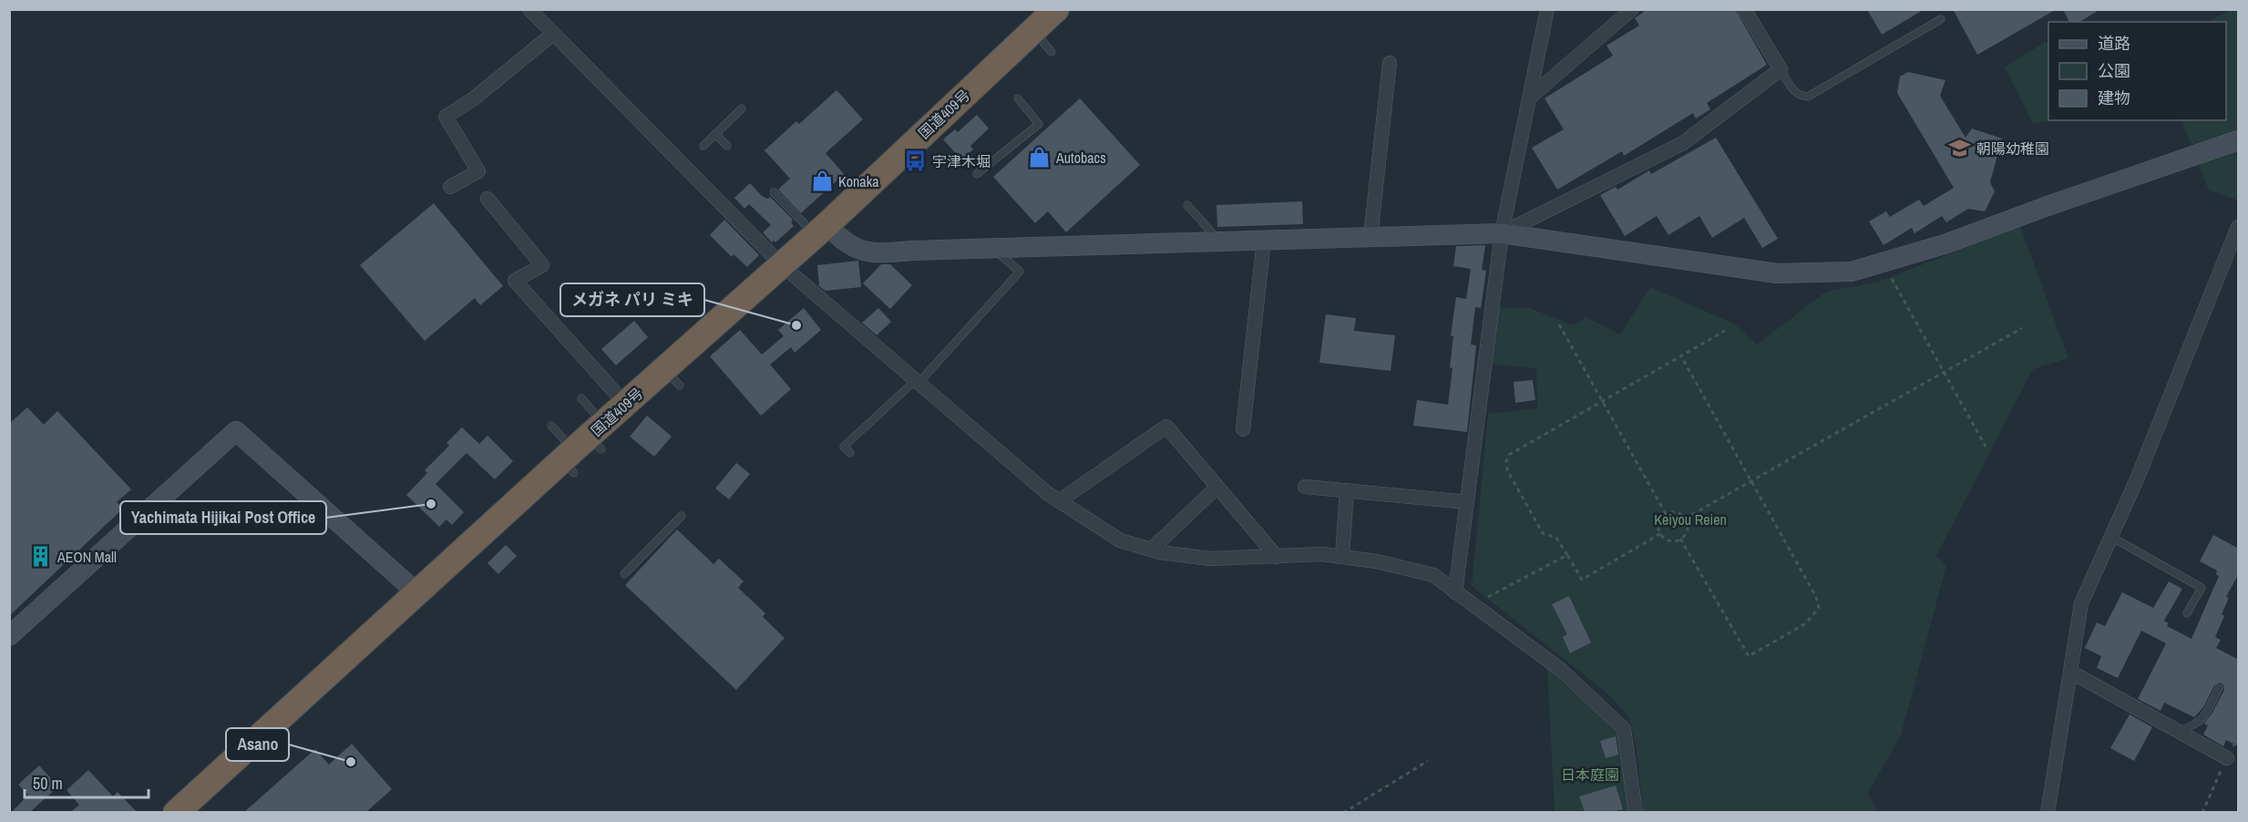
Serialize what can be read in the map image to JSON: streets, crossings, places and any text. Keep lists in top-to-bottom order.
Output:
{
  "streets": {
    "highway": ["国道409号"]
  },
  "parks": ["Keiyou Reien", "日本庭園"],
  "places": {
    "school or university": ["朝陽幼稚園"],
    "shop": ["Autobacs", "Konaka"],
    "bus stop": ["宇津木堀"],
    "other": ["メガネ パリ ミキ", "Yachimata Hijikai Post Office", "Asano"],
    "building": ["AEON Mall"]
  },
  "legend": ["道路", "公園", "建物"],
  "scale_bar": "50 m"
}
